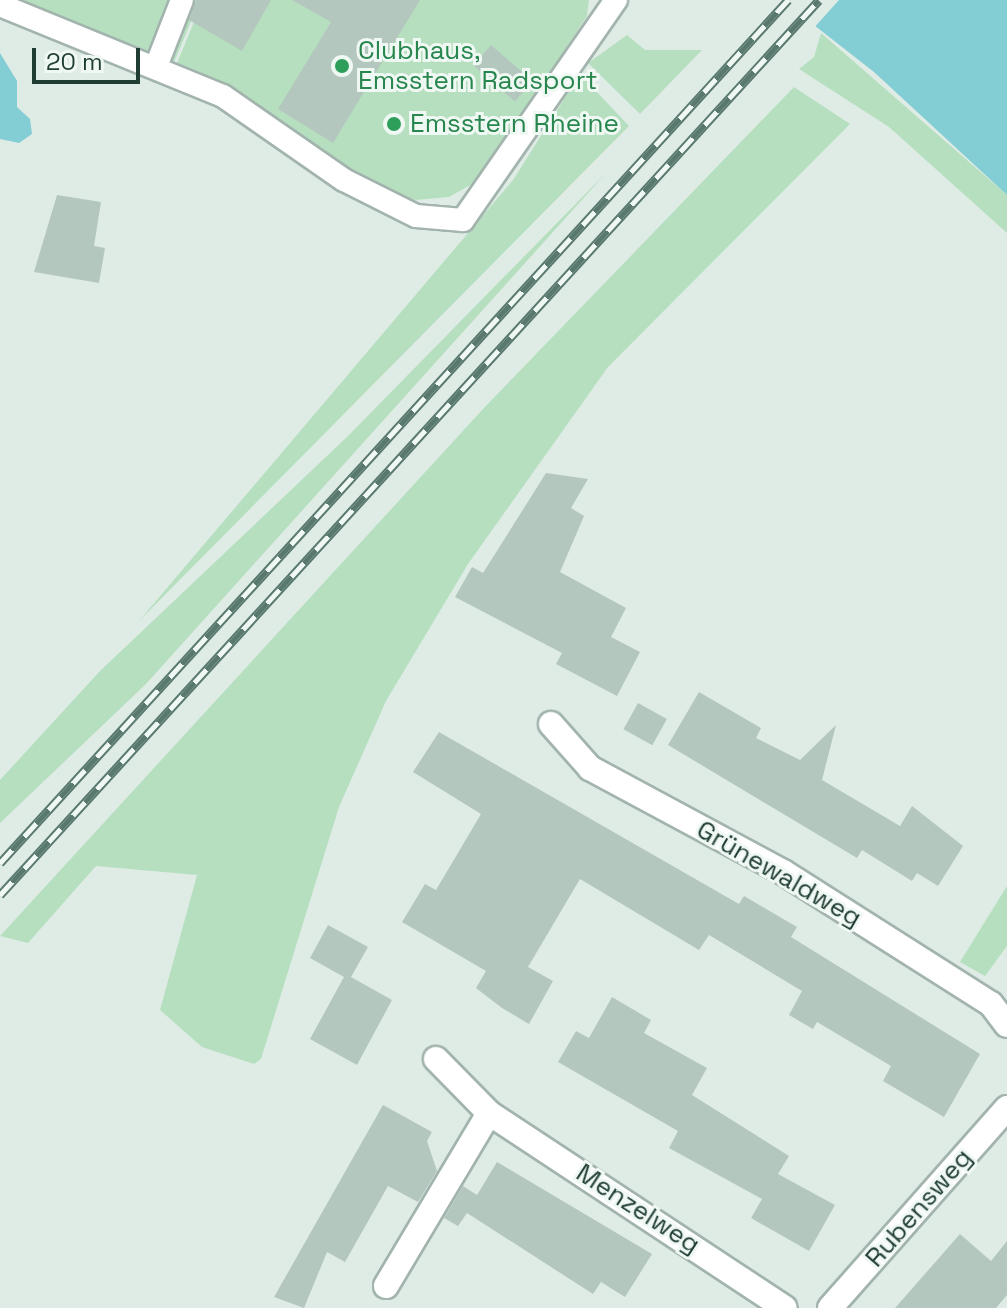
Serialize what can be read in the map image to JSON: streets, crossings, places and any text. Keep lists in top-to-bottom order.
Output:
{
  "streets": {
    "street": ["Grünewaldweg", "Rubensweg", "Menzelweg"]
  },
  "places": ["Clubhaus, Emsstern Radsport", "Emsstern Rheine"],
  "scale_bar": "20 m"
}
